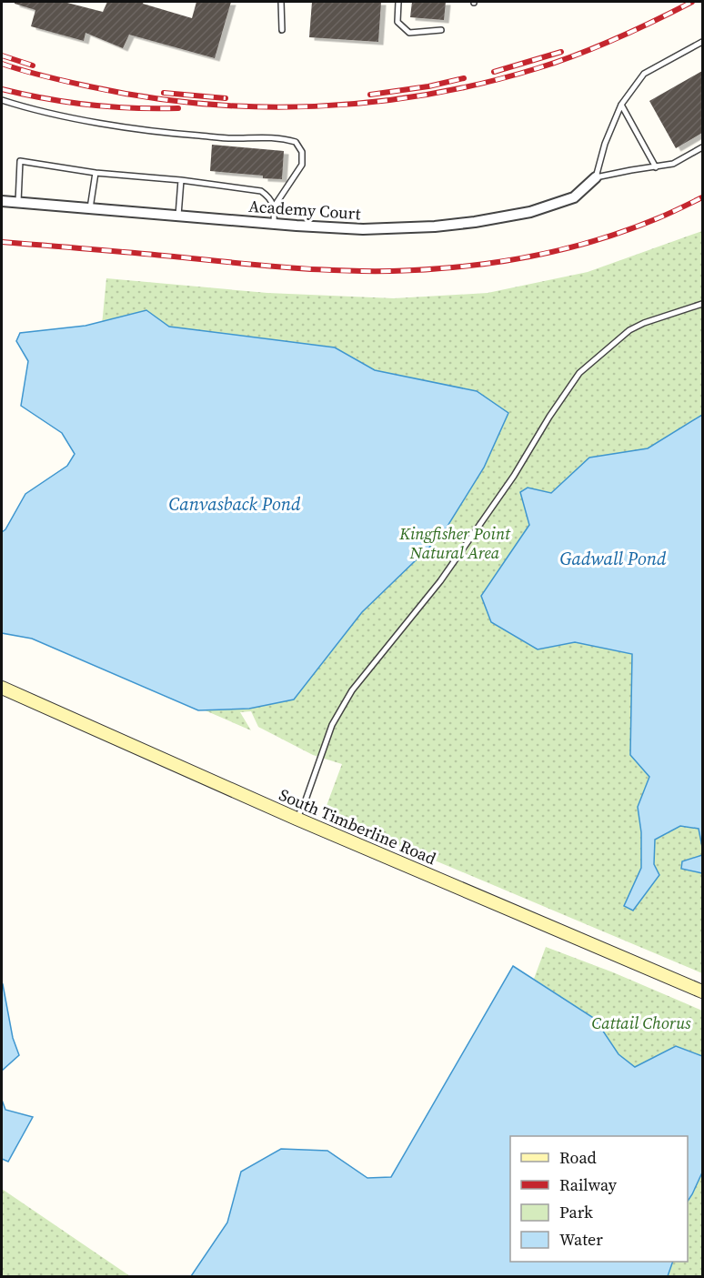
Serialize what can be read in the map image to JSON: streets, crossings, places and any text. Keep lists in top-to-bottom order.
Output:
{
  "streets": {
    "main road": ["South Timberline Road"],
    "street": ["Academy Court"]
  },
  "water": ["Canvasback Pond", "Gadwall Pond"],
  "parks": ["Kingfisher Point Natural Area", "Cattail Chorus"],
  "legend": [
    "Road",
    "Railway",
    "Park",
    "Water"
  ]
}
